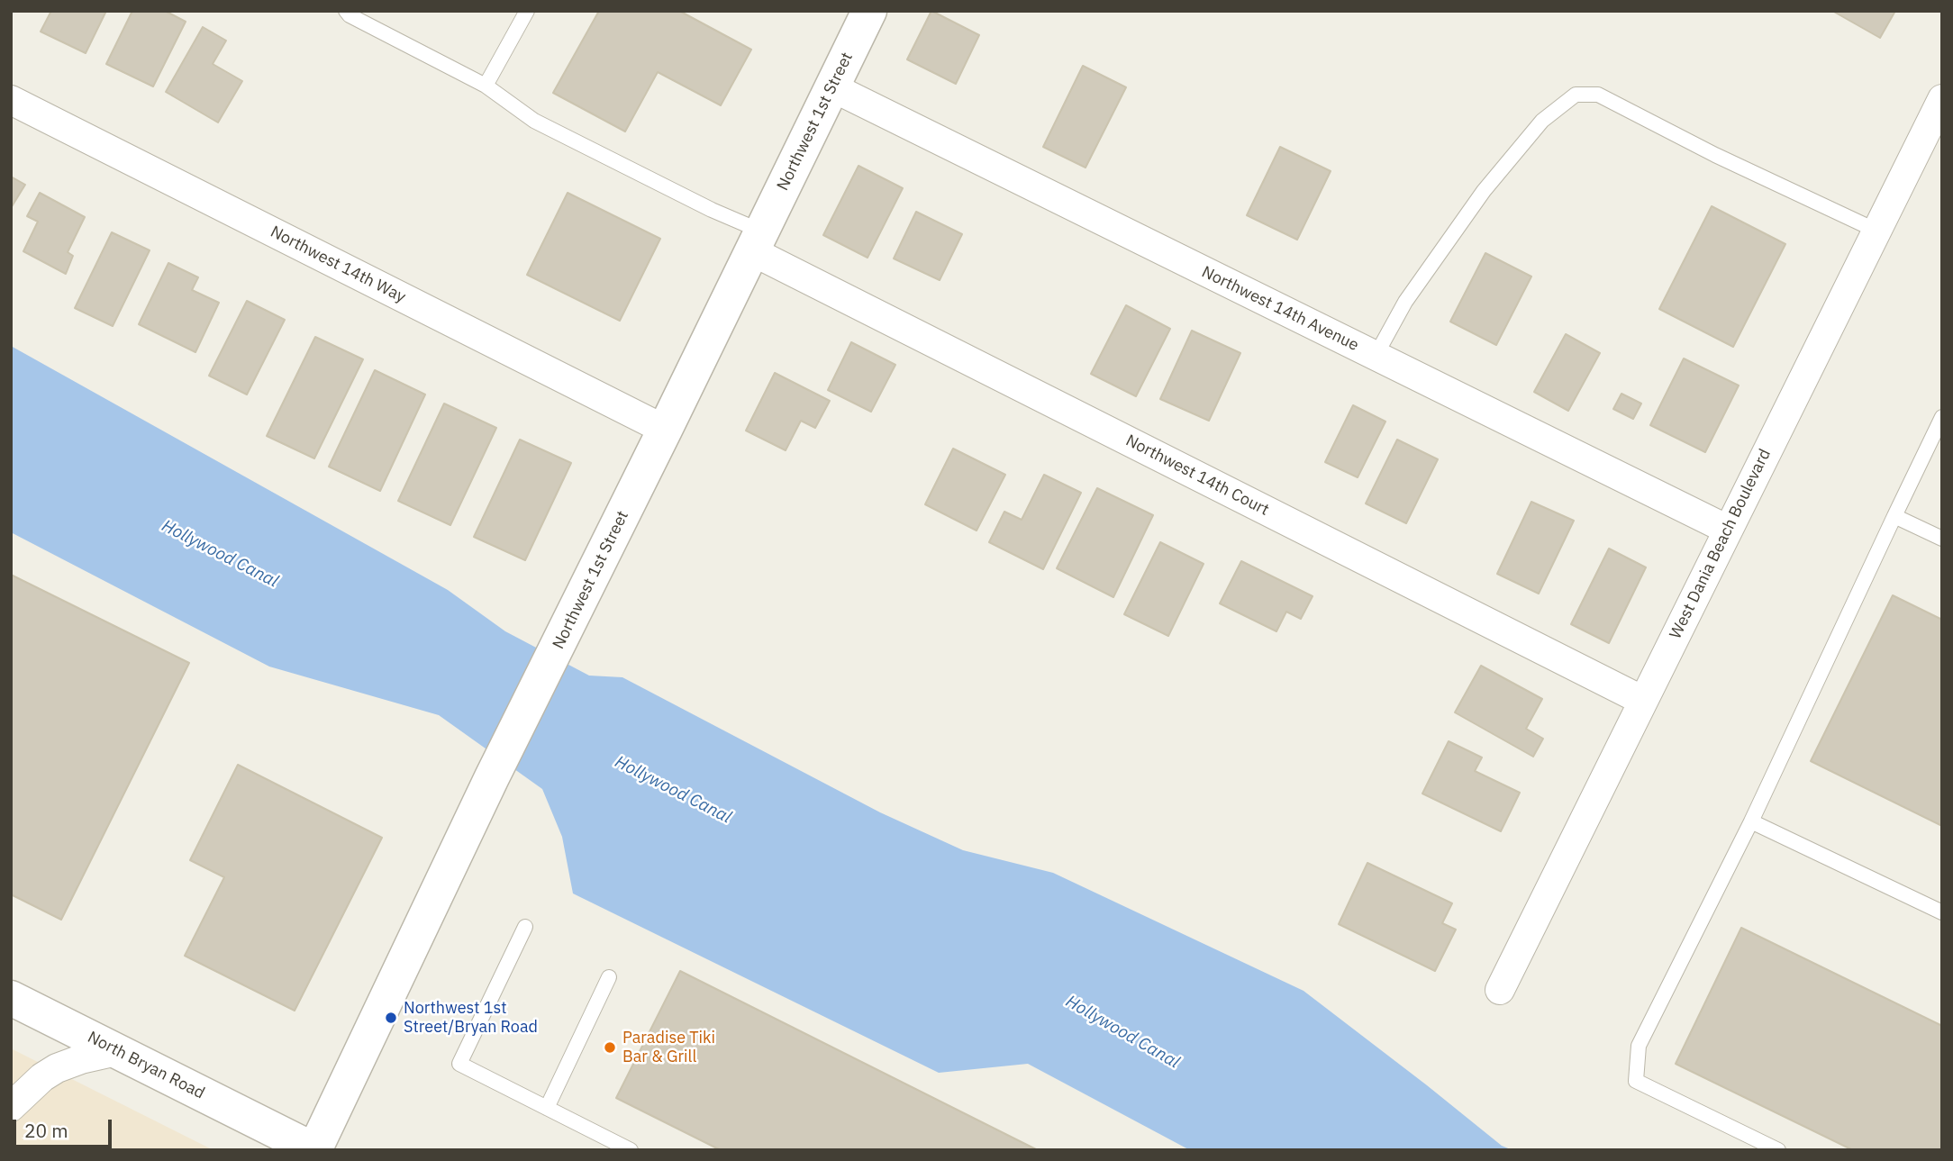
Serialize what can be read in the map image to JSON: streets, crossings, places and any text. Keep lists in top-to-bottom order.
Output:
{
  "streets": {
    "street": [
      "Northwest 1st Street",
      "Northwest 14th Way",
      "Northwest 14th Avenue",
      "Northwest 14th Court",
      "West Dania Beach Boulevard",
      "North Bryan Road"
    ]
  },
  "crossings": [
    ["Northwest 1st Street", "Northwest 14th Way"],
    ["Northwest 1st Street", "Northwest 14th Avenue"],
    ["Northwest 1st Street", "Northwest 14th Court"],
    ["Northwest 1st Street", "North Bryan Road"],
    ["Northwest 14th Avenue", "West Dania Beach Boulevard"],
    ["Northwest 14th Court", "West Dania Beach Boulevard"]
  ],
  "water": ["Hollywood Canal"],
  "places": ["Northwest 1st Street/Bryan Road", "Paradise Tiki Bar & Grill"],
  "scale_bar": "20 m"
}
